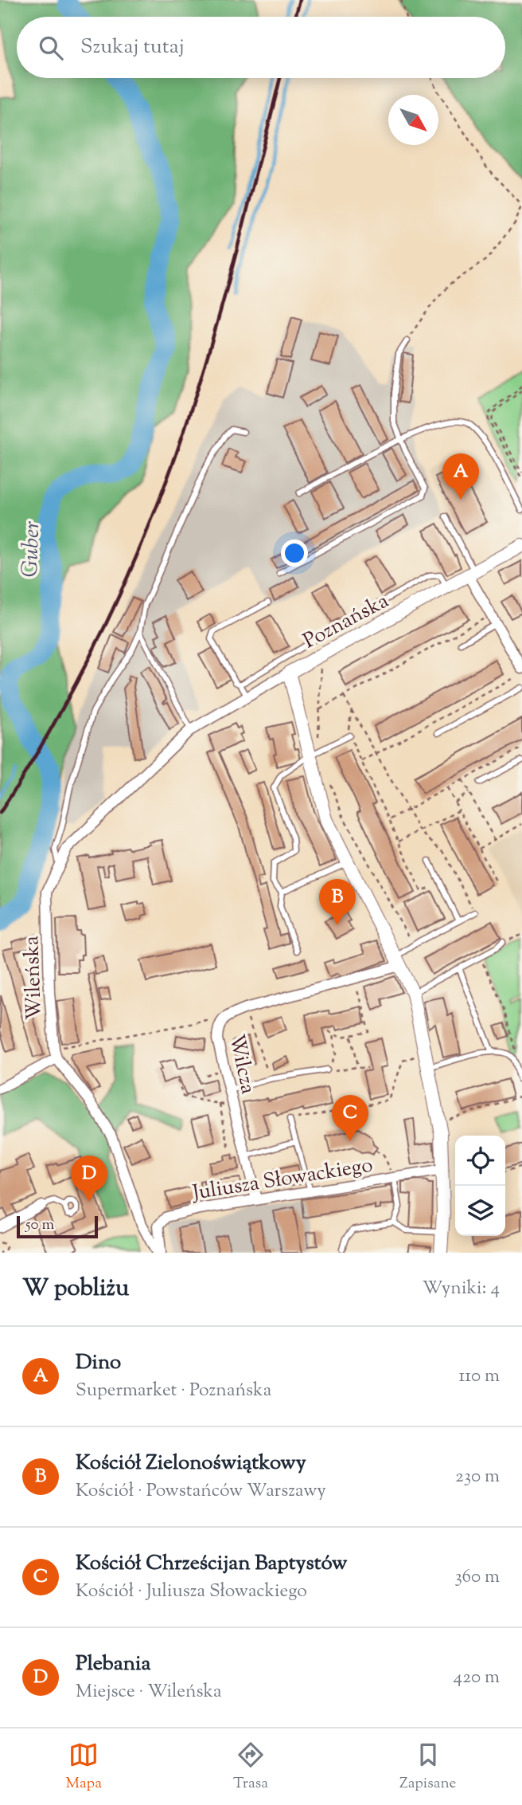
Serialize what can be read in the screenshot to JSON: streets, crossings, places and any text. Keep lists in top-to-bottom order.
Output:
{
  "streets": {
    "street": [
      "Poznańska",
      "Wileńska",
      "Wilcza",
      "Juliusza Słowackiego"
    ]
  },
  "crossings": [
    ["Poznańska", "Wileńska"],
    ["Wilcza", "Juliusza Słowackiego"]
  ],
  "water": ["Guber"],
  "scale_bar": "50 m",
  "north": "bottom right",
  "page": {
    "search": "Szukaj tutaj",
    "pins": [
      "A",
      "B",
      "C",
      "D"
    ],
    "scale": "50 m",
    "heading": ["W pobliżu", "Wyniki: 4"],
    "list": [
      {
        "mark": "A",
        "name": "Dino",
        "note": "Supermarket · Poznańska",
        "value": "110 m"
      },
      {
        "mark": "B",
        "name": "Kościół Zielonoświątkowy",
        "note": "Kościół · Powstańców Warszawy",
        "value": "230 m"
      },
      {
        "mark": "C",
        "name": "Kościół Chrześcijan Baptystów",
        "note": "Kościół · Juliusza Słowackiego",
        "value": "360 m"
      },
      {
        "mark": "D",
        "name": "Plebania",
        "note": "Miejsce · Wileńska",
        "value": "420 m"
      }
    ],
    "nav": ["Mapa", "Trasa", "Zapisane"]
  }
}
